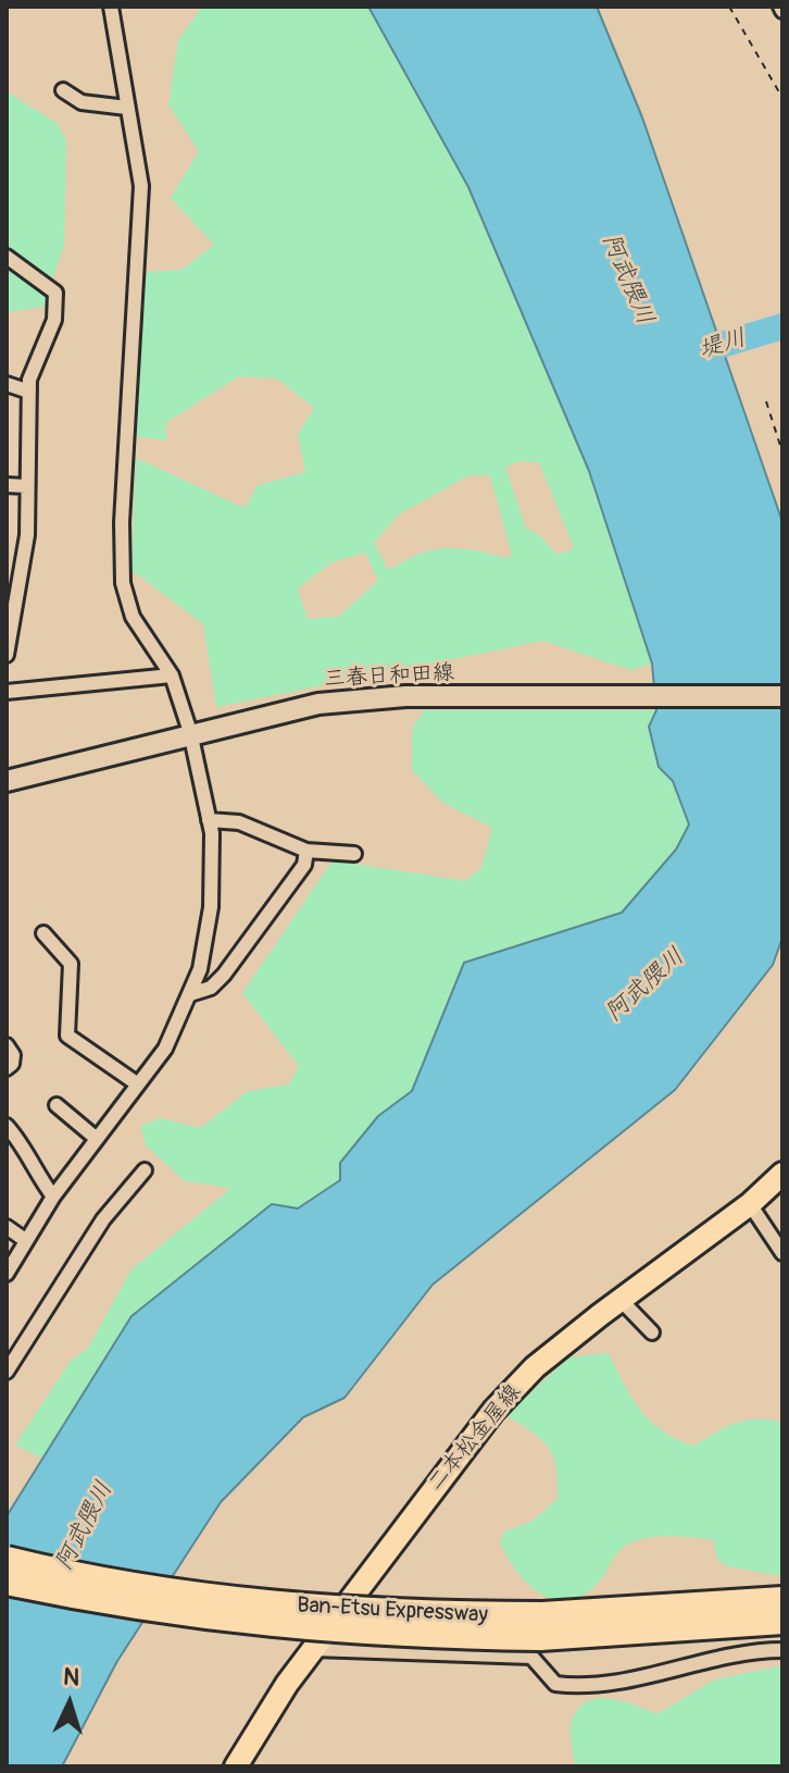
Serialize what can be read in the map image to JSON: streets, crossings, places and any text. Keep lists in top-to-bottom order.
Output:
{
  "streets": {
    "highway": ["Ban-Etsu Expressway"],
    "main road": ["三春日和田線", "二本松金屋線"]
  },
  "water": ["阿武隈川", "堤川"],
  "north": "top"
}
